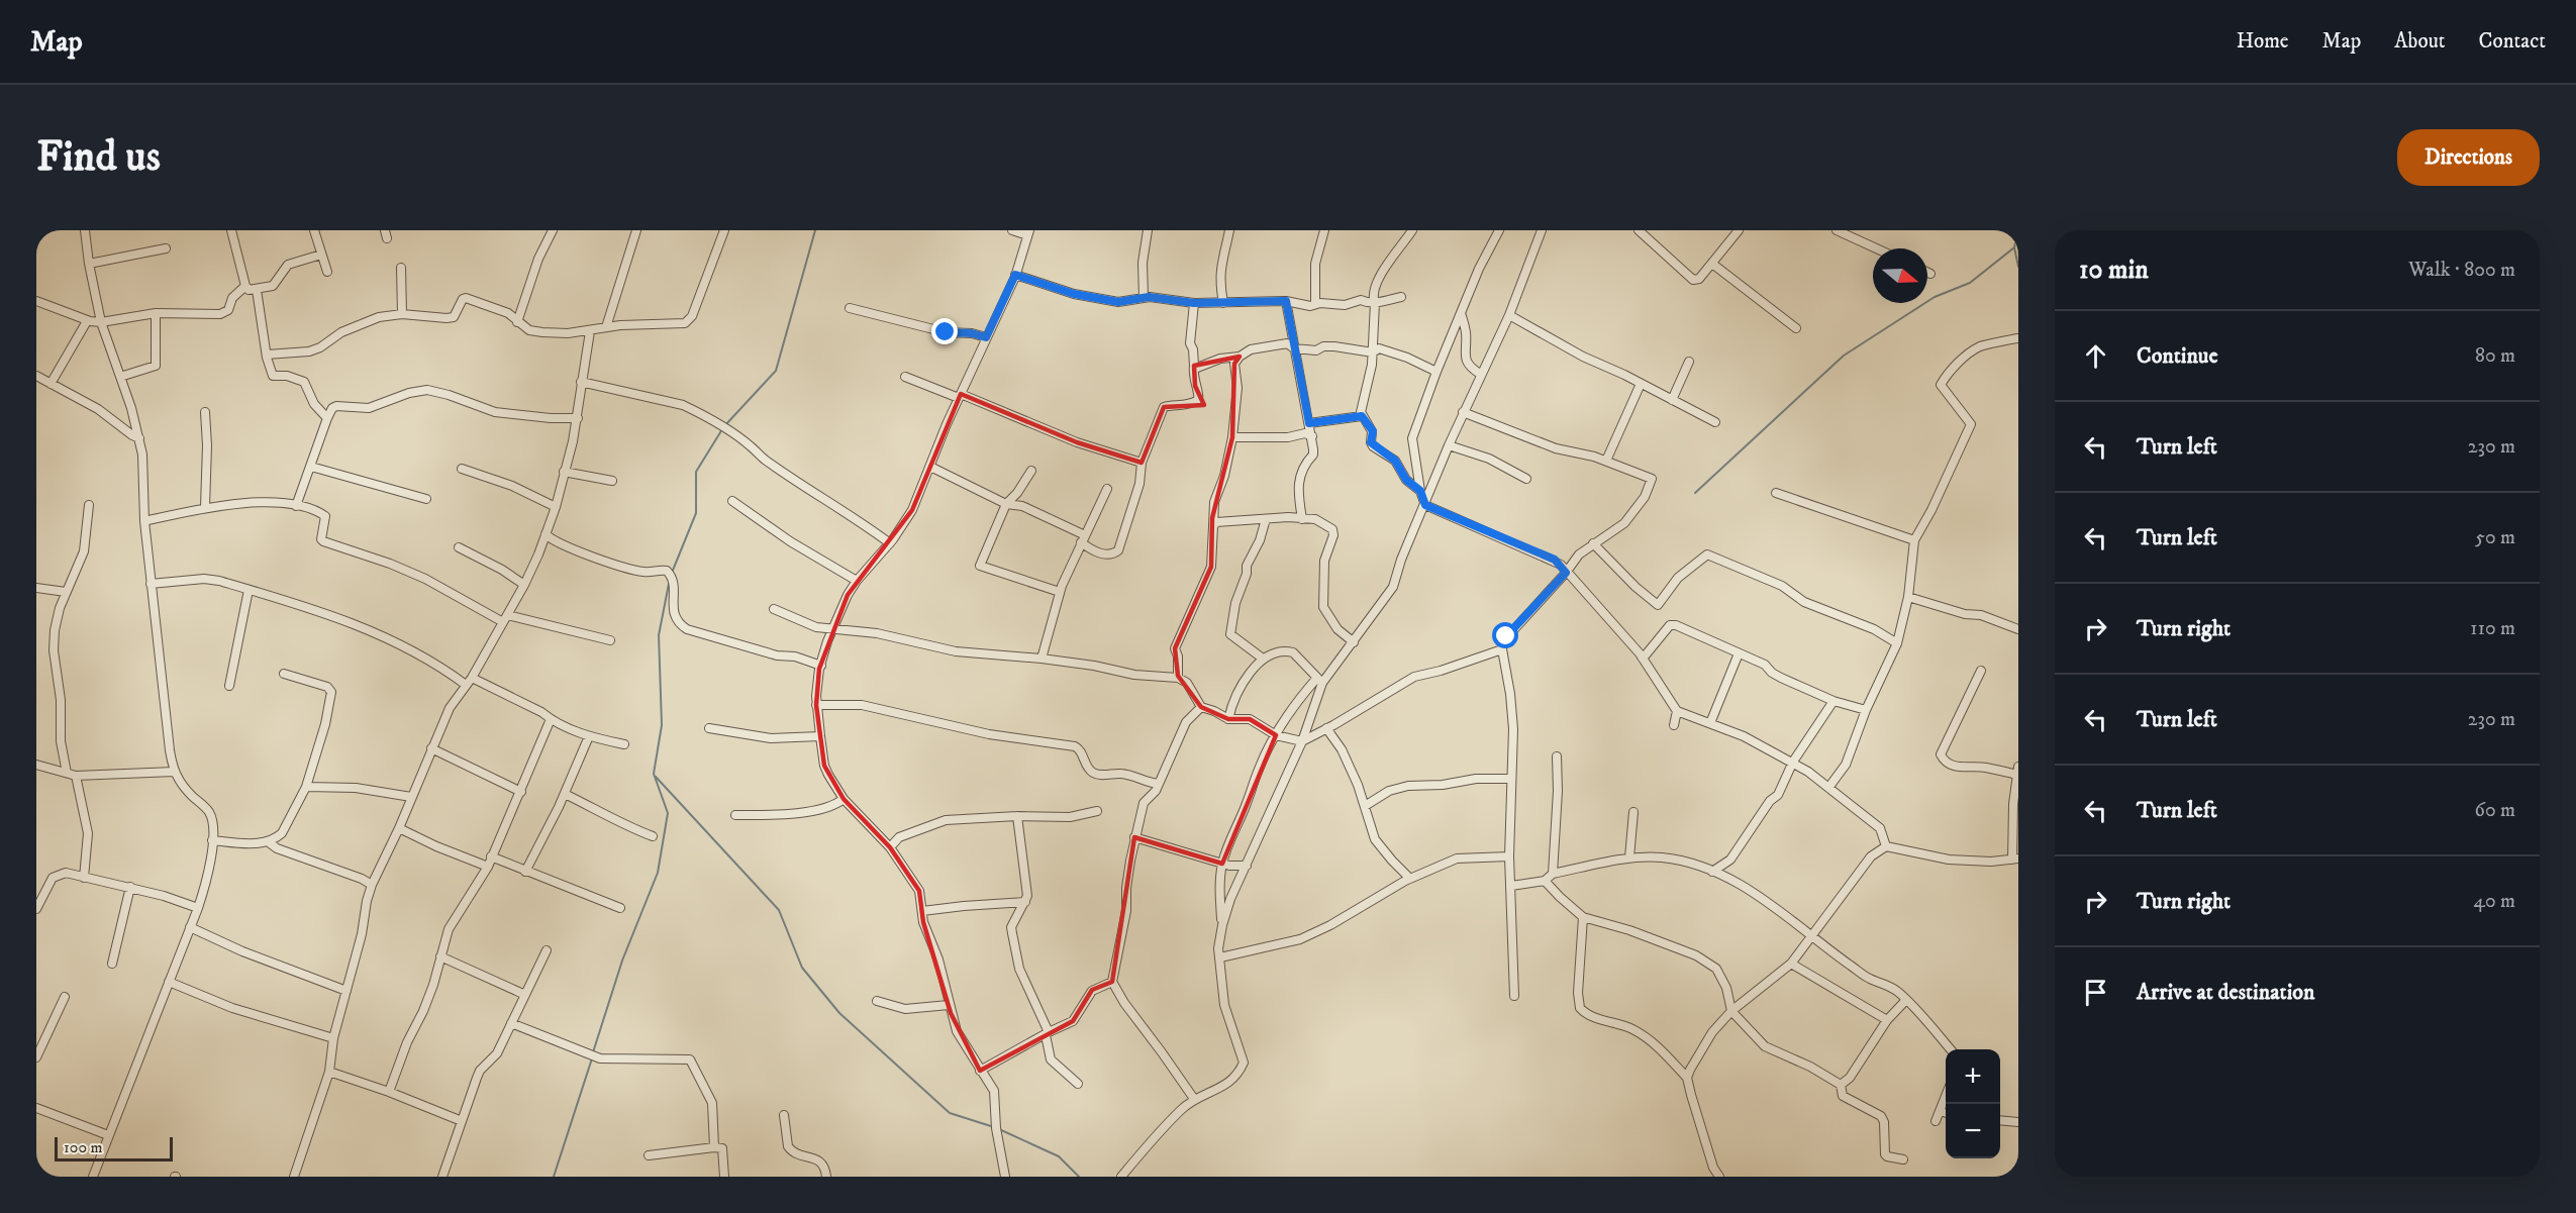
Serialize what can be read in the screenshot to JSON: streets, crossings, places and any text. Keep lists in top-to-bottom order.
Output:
{
  "scale_bar": "100 m",
  "north": "right",
  "page": {
    "header": "Map",
    "nav": [
      "Home",
      "Map",
      "About",
      "Contact"
    ],
    "buttons": "Directions",
    "title": "Find us",
    "heading": ["10 min", "Walk · 800 m"],
    "list": [
      ["Continue", "80 m"],
      ["Turn left", "230 m"],
      ["Turn left", "50 m"],
      ["Turn right", "110 m"],
      ["Turn left", "230 m"],
      ["Turn left", "60 m"],
      ["Turn right", "40 m"],
      "Arrive at destination"
    ],
    "map_buttons": ["+", "−"],
    "scale": "100 m"
  }
}
